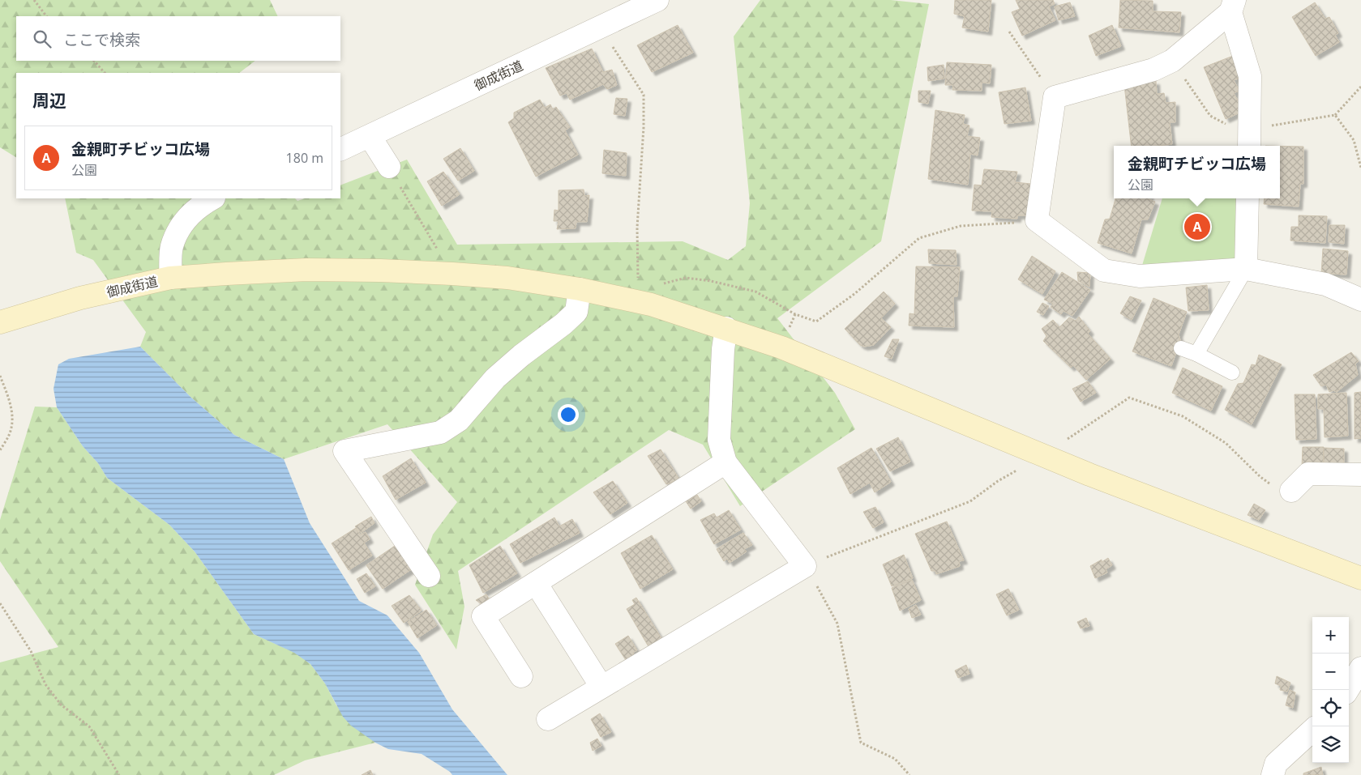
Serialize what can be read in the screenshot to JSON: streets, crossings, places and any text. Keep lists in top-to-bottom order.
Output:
{
  "streets": {
    "street": ["御成街道"]
  },
  "page": {
    "search": "ここで検索",
    "heading": "周辺",
    "list": [
      {
        "mark": "A",
        "name": "金親町チビッコ広場",
        "note": "公園",
        "value": "180 m"
      }
    ],
    "popup": ["金親町チビッコ広場", "公園"],
    "pins": "A",
    "map_buttons": ["+", "−"]
  }
}
